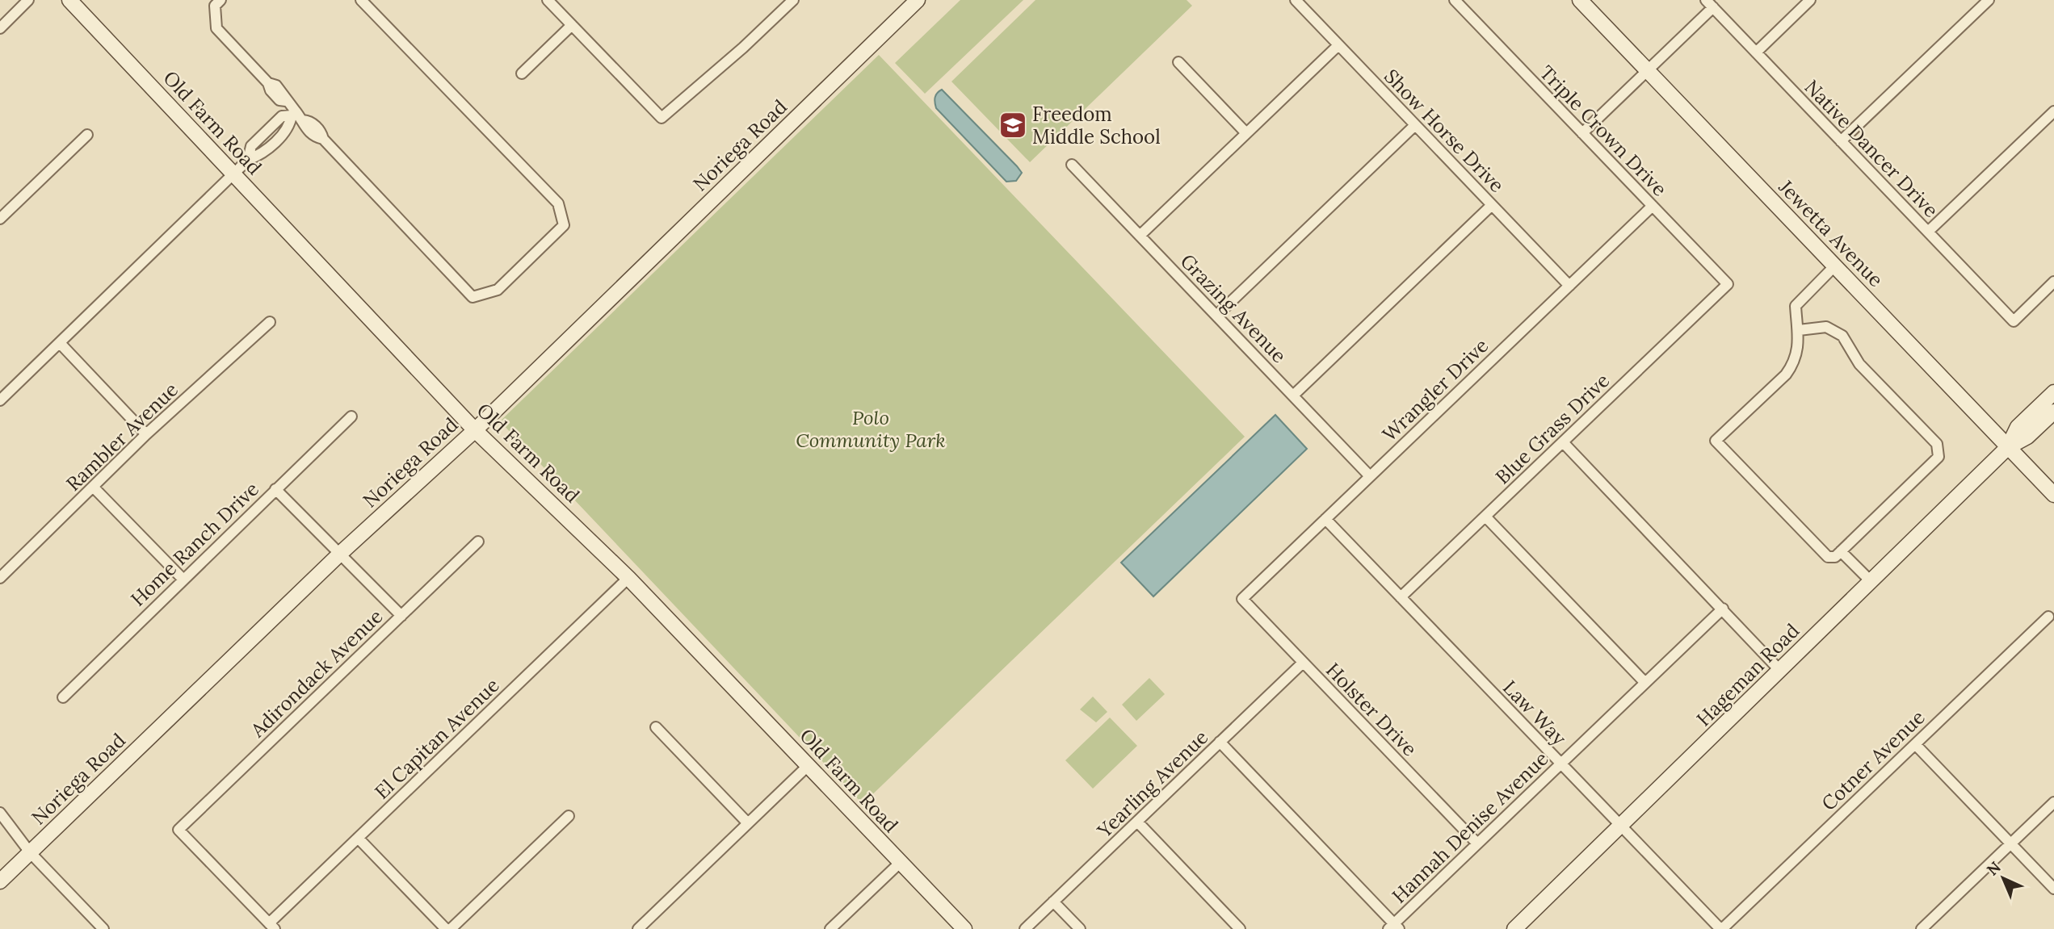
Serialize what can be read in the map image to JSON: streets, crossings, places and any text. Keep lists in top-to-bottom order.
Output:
{
  "streets": {
    "street": [
      "Old Farm Road",
      "Show Horse Drive",
      "Triple Crown Drive",
      "Noriega Road",
      "Native Dancer Drive",
      "Jewetta Avenue",
      "Grazing Avenue",
      "Wrangler Drive",
      "Blue Grass Drive",
      "Rambler Avenue",
      "Home Ranch Drive",
      "Adirondack Avenue",
      "Hageman Road",
      "Holster Drive",
      "Law Way",
      "El Capitan Avenue",
      "Cotner Avenue",
      "Yearling Avenue",
      "Hannah Denise Avenue"
    ]
  },
  "crossings": [
    ["Old Farm Road", "Noriega Road"],
    ["Old Farm Road", "El Capitan Avenue"],
    ["Show Horse Drive", "Wrangler Drive"],
    ["Triple Crown Drive", "Wrangler Drive"],
    ["Triple Crown Drive", "Blue Grass Drive"],
    ["Jewetta Avenue", "Hageman Road"],
    ["Grazing Avenue", "Wrangler Drive"],
    ["Wrangler Drive", "Holster Drive"],
    ["Wrangler Drive", "Law Way"],
    ["Blue Grass Drive", "Law Way"],
    ["Adirondack Avenue", "El Capitan Avenue"],
    ["Hageman Road", "Law Way"],
    ["Holster Drive", "Yearling Avenue"],
    ["Holster Drive", "Hannah Denise Avenue"],
    ["Law Way", "Cotner Avenue"],
    ["Law Way", "Hannah Denise Avenue"]
  ],
  "parks": ["Polo Community Park"],
  "places": {
    "school or university": ["Freedom Middle School"]
  },
  "north": "top left"
}
